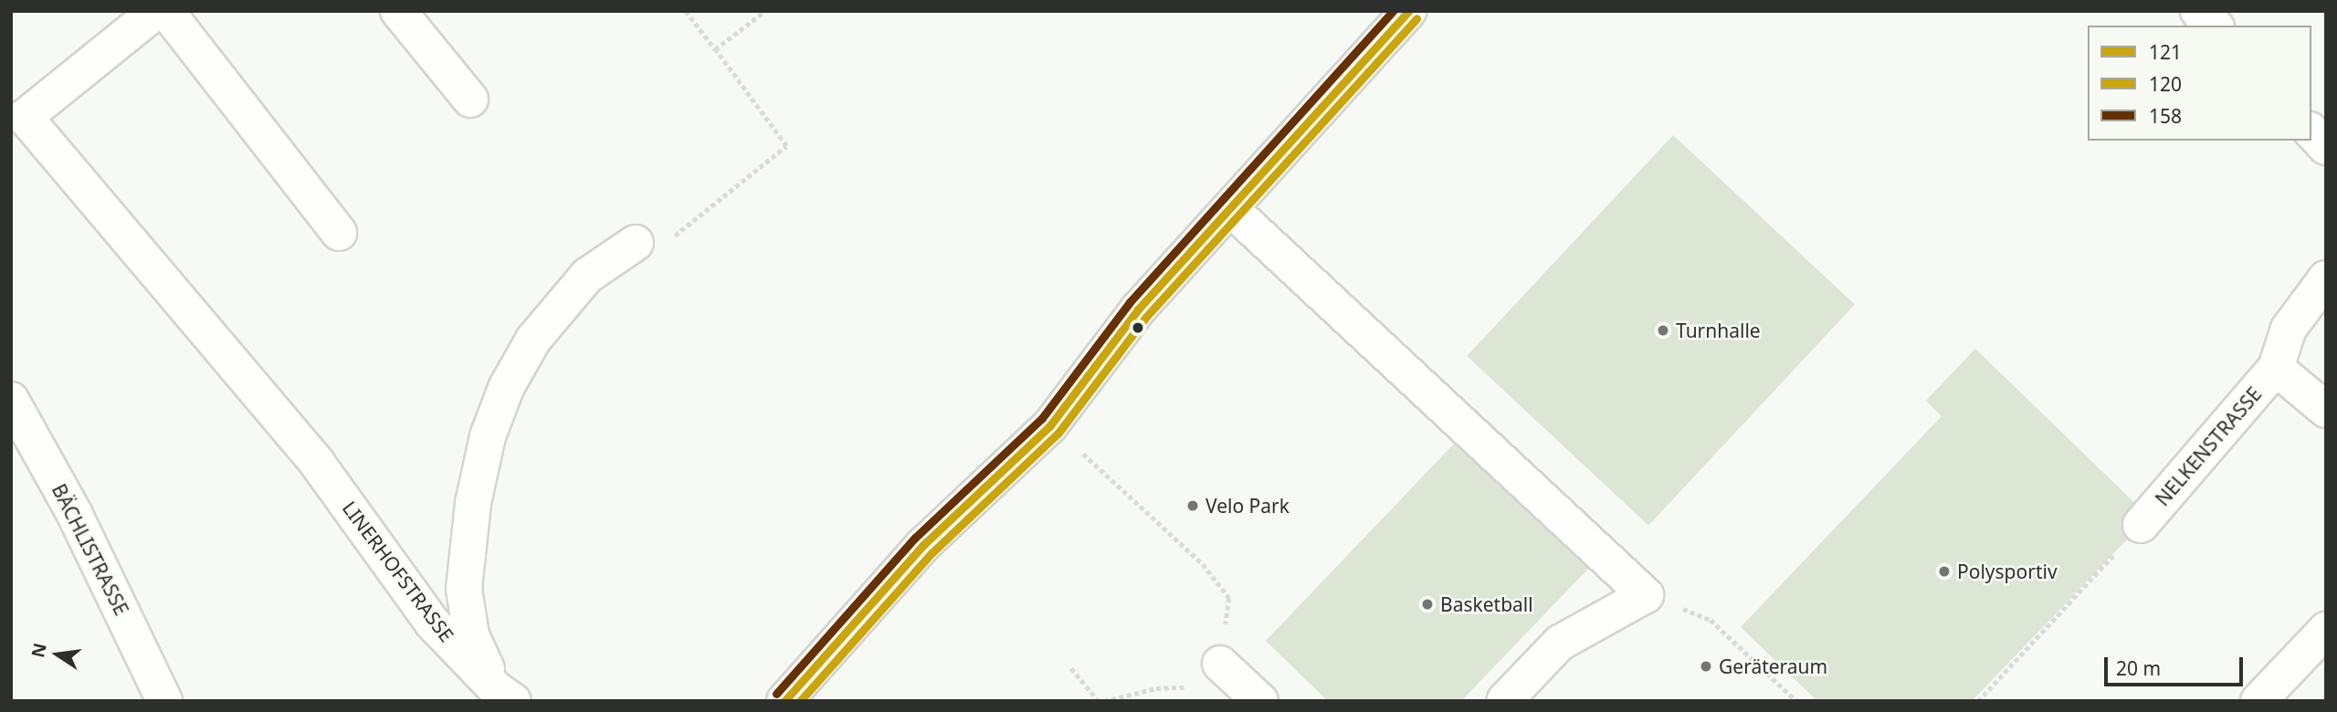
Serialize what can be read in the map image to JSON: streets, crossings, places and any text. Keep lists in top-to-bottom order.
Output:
{
  "streets": {
    "street": ["NELKENSTRASSE", "BÄCHLISTRASSE", "LINERHOFSTRASSE"]
  },
  "places": [
    "Turnhalle",
    "Velo Park",
    "Polysportiv",
    "Basketball",
    "Geräteraum"
  ],
  "lines": ["transit line 121", "transit line 158", "transit line 120"],
  "legend": ["121", "120", "158"],
  "scale_bar": "20 m",
  "north": "left"
}
